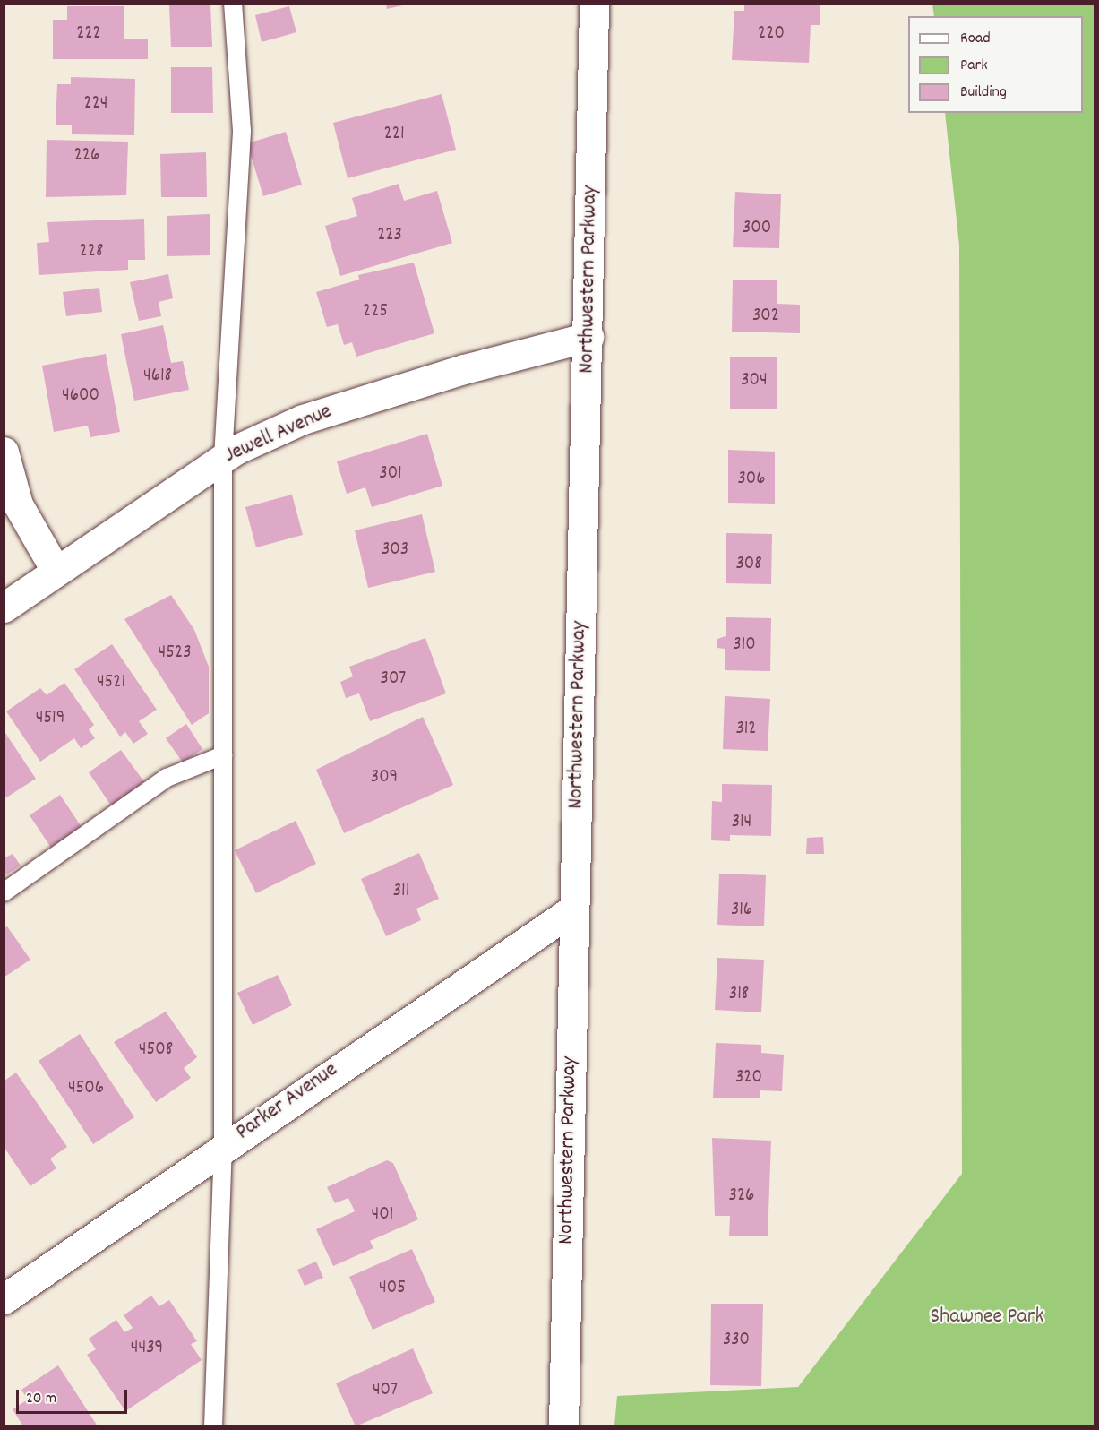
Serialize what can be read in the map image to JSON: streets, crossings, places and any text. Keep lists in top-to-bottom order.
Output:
{
  "streets": {
    "street": ["Northwestern Parkway", "Jewell Avenue", "Parker Avenue"]
  },
  "crossings": [
    ["Northwestern Parkway", "Jewell Avenue"],
    ["Northwestern Parkway", "Parker Avenue"]
  ],
  "parks": ["Shawnee Park"],
  "house_numbers": [
    "222",
    "220",
    "224",
    "221",
    "226",
    "300",
    "223",
    "228",
    "225",
    "302",
    "4618",
    "304",
    "4600",
    "301",
    "306",
    "303",
    "308",
    "310",
    "4523",
    "307",
    "4521",
    "4519",
    "312",
    "309",
    "314",
    "311",
    "316",
    "318",
    "4508",
    "320",
    "4506",
    "326",
    "401",
    "405",
    "330",
    "4439",
    "407"
  ],
  "legend": ["Road", "Park", "Building"],
  "scale_bar": "20 m"
}
